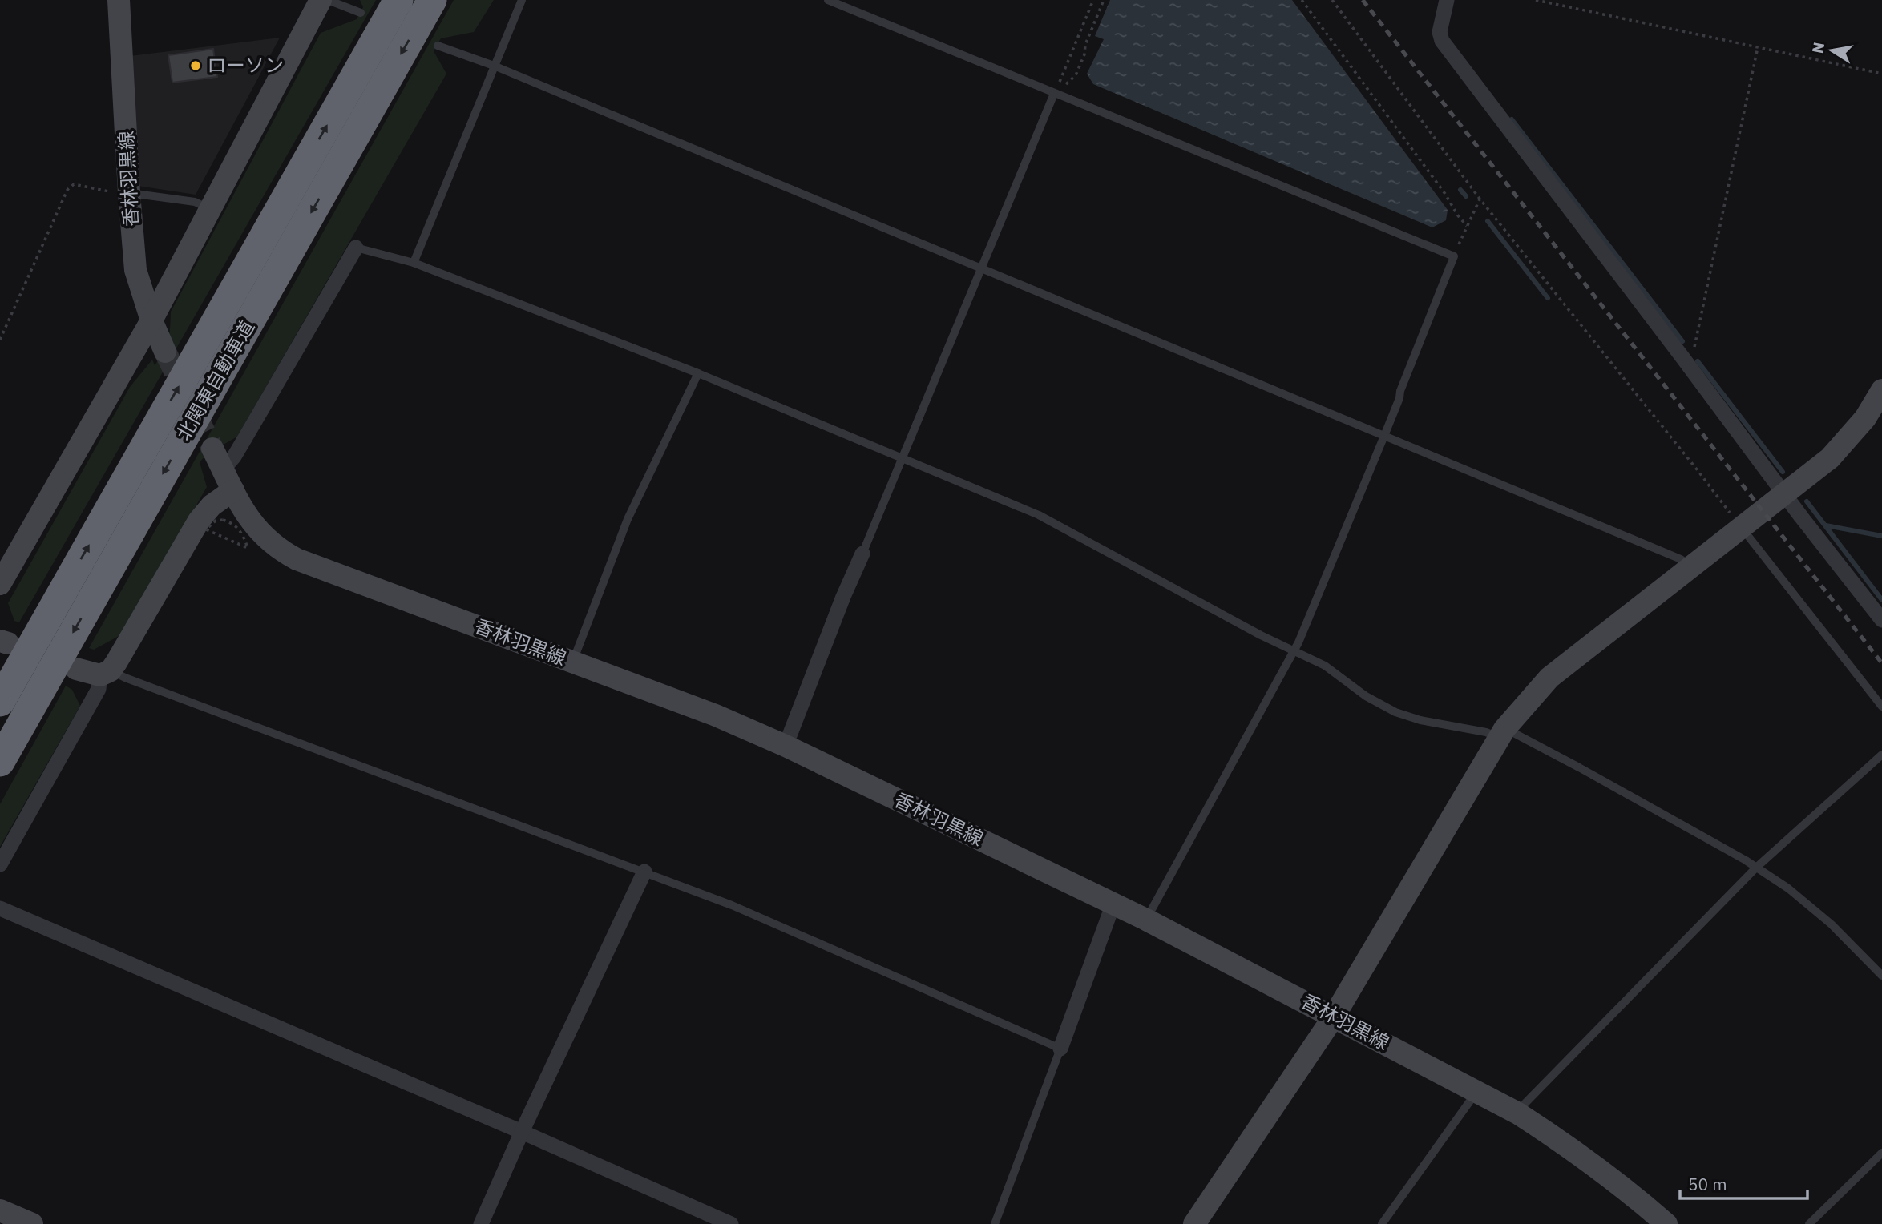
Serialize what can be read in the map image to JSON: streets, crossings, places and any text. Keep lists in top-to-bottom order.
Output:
{
  "streets": {
    "highway": ["北関東自動車道"],
    "main road": ["香林羽黒線"]
  },
  "places": ["ローソン"],
  "scale_bar": "50 m",
  "north": "left"
}
